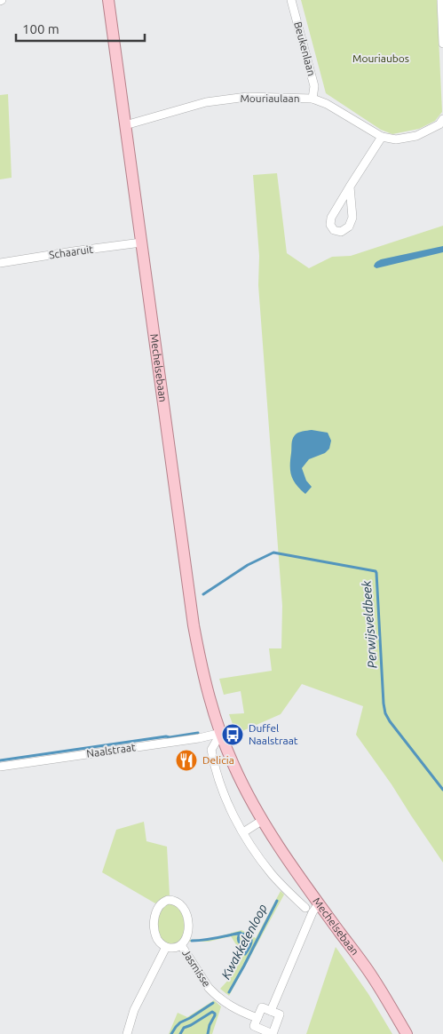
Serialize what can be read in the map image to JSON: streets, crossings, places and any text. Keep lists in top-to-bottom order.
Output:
{
  "streets": {
    "main road": ["Mechelsebaan"],
    "street": [
      "Beukenlaan",
      "Mouriaulaan",
      "Schaaruit",
      "Naalstraat",
      "Jasmisse"
    ]
  },
  "crossings": [
    ["Beukenlaan", "Mouriaulaan"],
    ["Mouriaulaan", "Mechelsebaan"],
    ["Schaaruit", "Mechelsebaan"],
    ["Mechelsebaan", "Naalstraat"]
  ],
  "water": ["Perwijsveldbeek", "Kwakkelenloop"],
  "parks": ["Mouriaubos"],
  "places": {
    "bus stop": ["Duffel Naalstraat"],
    "restaurant": ["Delicia"]
  },
  "scale_bar": "100 m"
}
